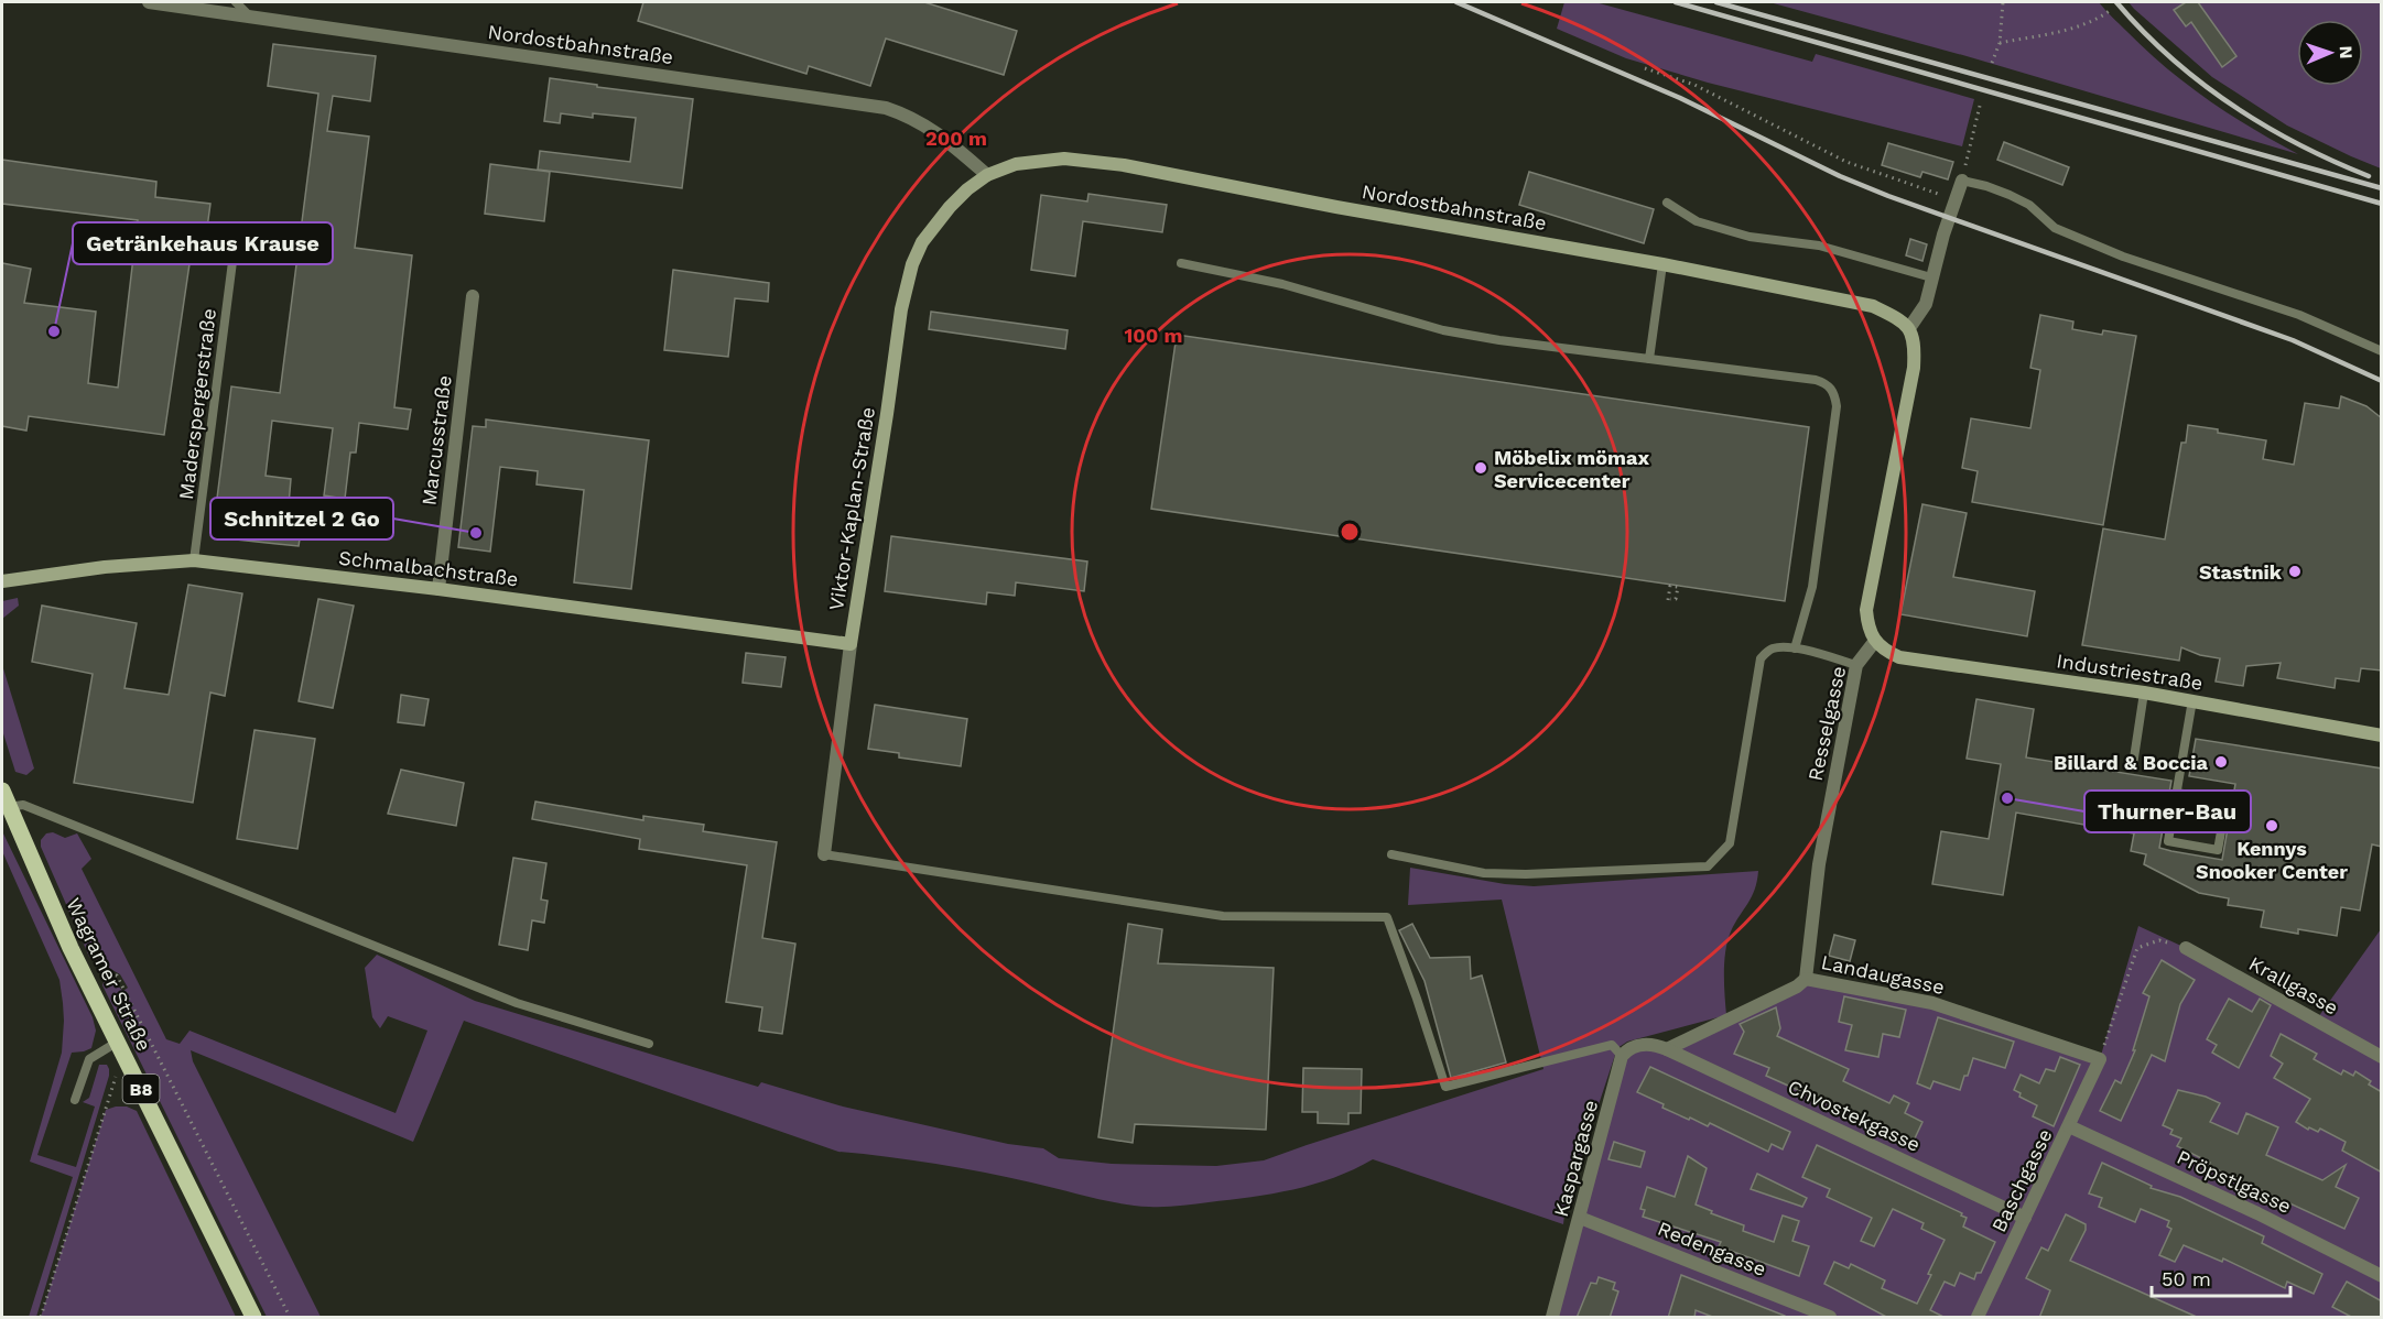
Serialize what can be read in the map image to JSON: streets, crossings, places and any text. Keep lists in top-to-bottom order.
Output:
{
  "streets": {
    "main road": ["Wagramer Straße", "B8"],
    "street": [
      "Nordostbahnstraße",
      "Marcusstraße",
      "Viktor-Kaplan-Straße",
      "Schmalbachstraße",
      "Industriestraße",
      "Resselgasse",
      "Landaugasse",
      "Krallgasse",
      "Chvostekgasse",
      "Kaspargasse",
      "Baschgasse",
      "Pröpstlgasse",
      "Redengasse"
    ],
    "lane": ["Maderspergerstraße"]
  },
  "crossings": [
    ["Nordostbahnstraße", "Viktor-Kaplan-Straße"],
    ["Maderspergerstraße", "Schmalbachstraße"],
    ["Marcusstraße", "Schmalbachstraße"],
    ["Viktor-Kaplan-Straße", "Schmalbachstraße"],
    ["Industriestraße", "Resselgasse"],
    ["Resselgasse", "Landaugasse"],
    ["Landaugasse", "Chvostekgasse"],
    ["Landaugasse", "Baschgasse"],
    ["Chvostekgasse", "Baschgasse"],
    ["Kaspargasse", "Redengasse"],
    ["Baschgasse", "Pröpstlgasse"]
  ],
  "places": [
    "Getränkehaus Krause",
    "Möbelix mömax Servicecenter",
    "Schnitzel 2 Go",
    "Stastnik",
    "Billard & Boccia",
    "Thurner-Bau",
    "Kennys Snooker Center"
  ],
  "scale_bar": "50 m",
  "north": "right",
  "rings": ["200 m", "100 m"]
}
